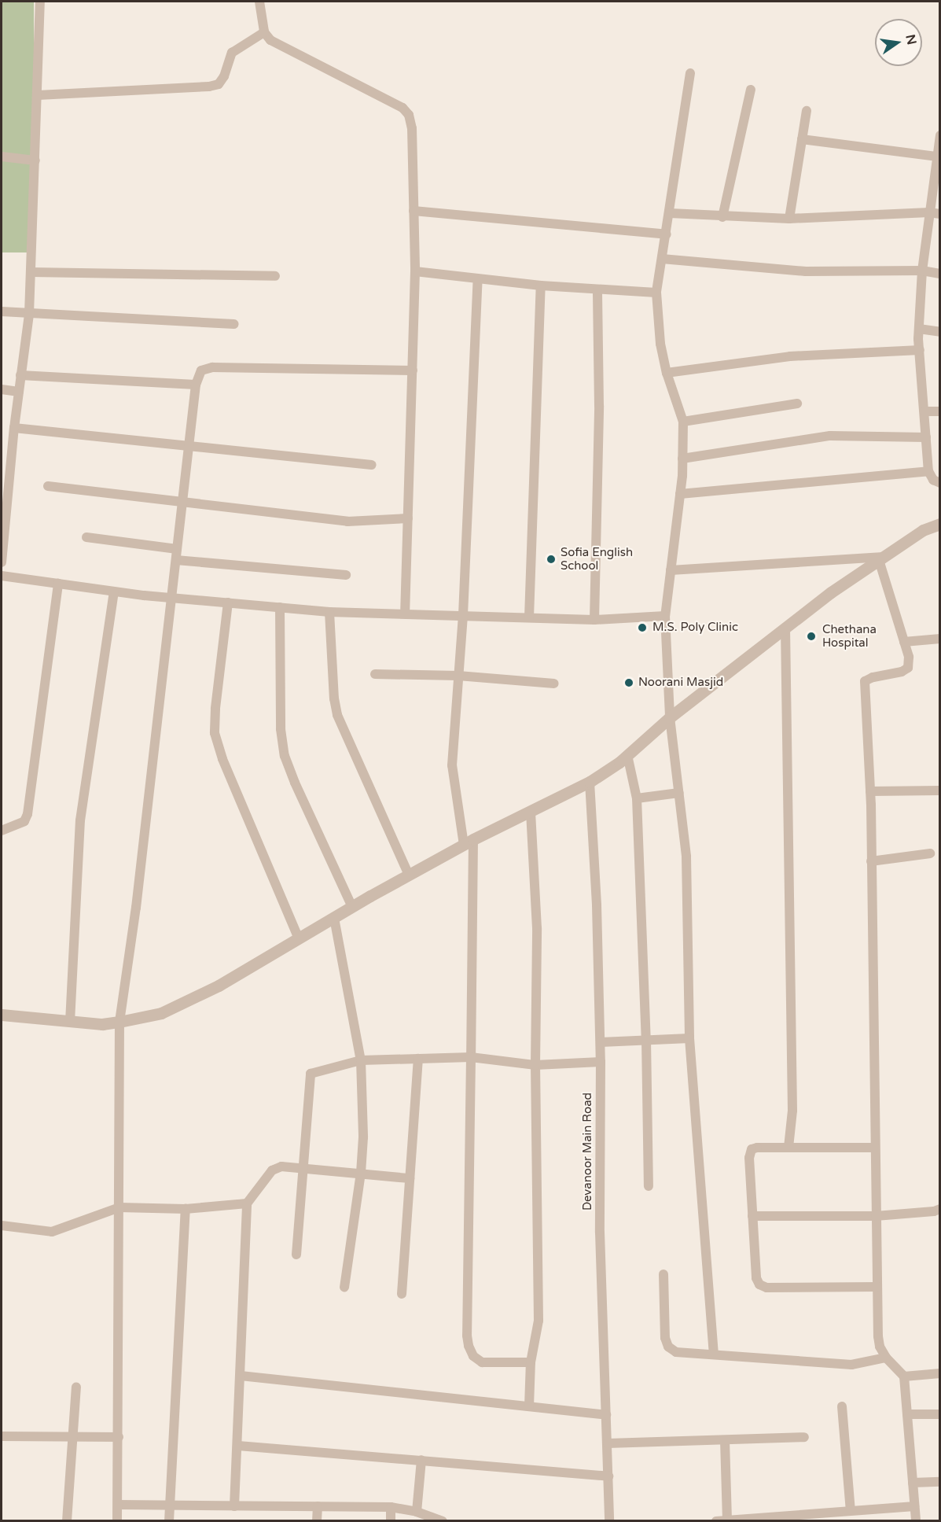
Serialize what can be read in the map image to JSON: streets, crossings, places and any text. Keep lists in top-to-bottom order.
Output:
{
  "streets": {
    "street": ["Devanoor Main Road"]
  },
  "places": [
    "Sofia English School",
    "M.S. Poly Clinic",
    "Chethana Hospital",
    "Noorani Masjid"
  ],
  "north": "right"
}
